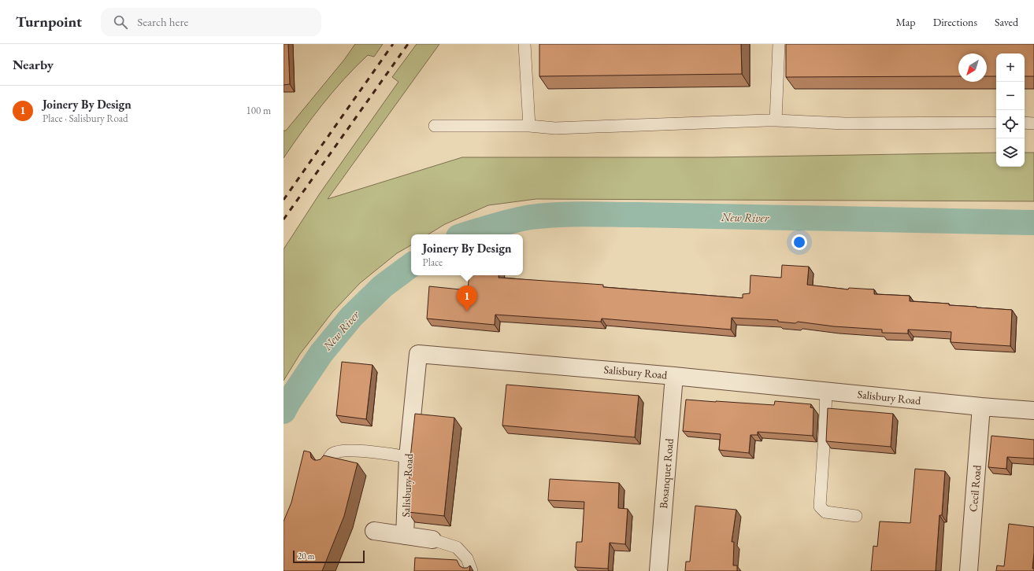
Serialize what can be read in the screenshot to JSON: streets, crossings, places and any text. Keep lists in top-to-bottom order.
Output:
{
  "streets": {
    "street": ["Salisbury Road", "Bosanquet Road", "Cecil Road"]
  },
  "crossings": [
    ["Salisbury Road", "Bosanquet Road"],
    ["Salisbury Road", "Cecil Road"]
  ],
  "water": ["New River"],
  "scale_bar": "20 m",
  "north": "bottom left",
  "page": {
    "header": "Turnpoint",
    "search": "Search here",
    "nav": ["Map", "Directions", "Saved"],
    "heading": "Nearby",
    "map_buttons": ["+", "−"],
    "list": [
      {
        "mark": "1",
        "name": "Joinery By Design",
        "note": "Place · Salisbury Road",
        "value": "100 m"
      }
    ],
    "popup": ["Joinery By Design", "Place"],
    "pins": "1",
    "scale": "20 m"
  }
}
